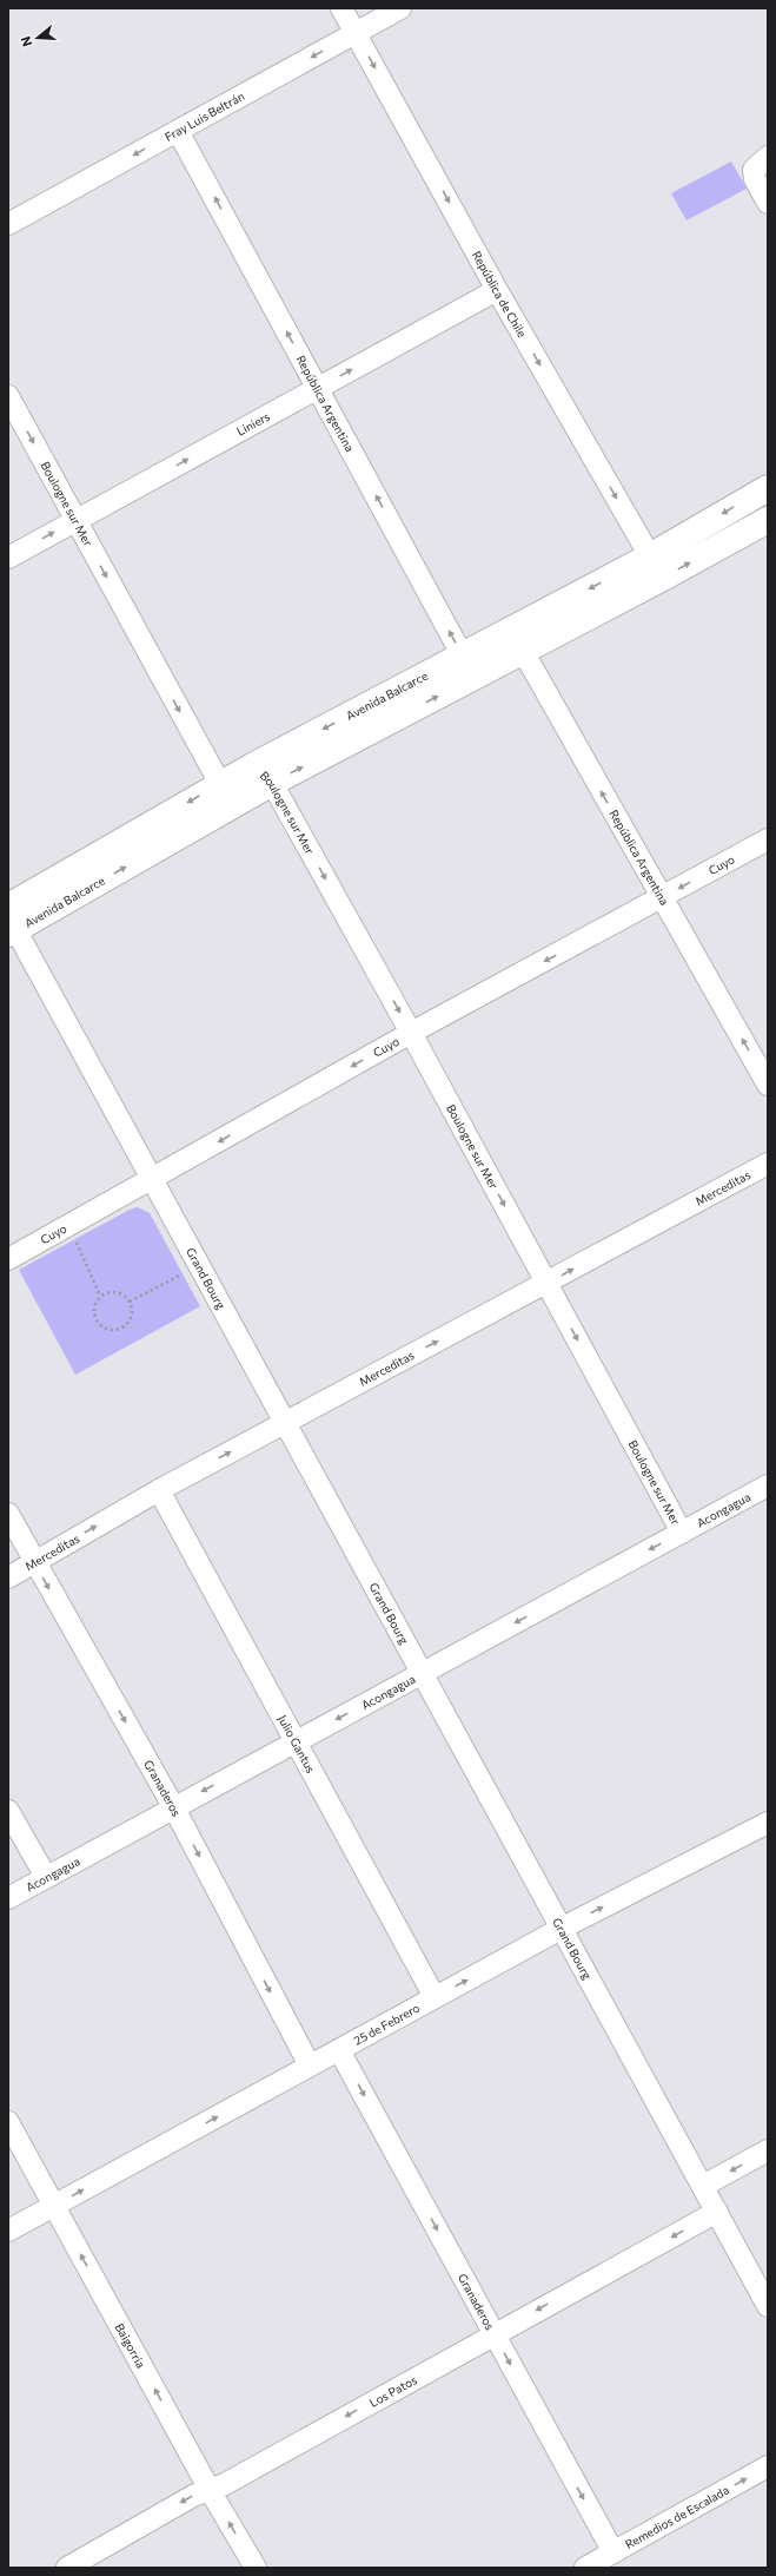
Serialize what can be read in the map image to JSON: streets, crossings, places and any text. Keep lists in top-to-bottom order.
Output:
{
  "streets": {
    "main road": ["Avenida Balcarce"],
    "street": [
      "Fray Luis Beltrán",
      "República de Chile",
      "República Argentina",
      "Liniers",
      "Boulogne sur Mer",
      "Cuyo",
      "Merceditas",
      "Grand Bourg",
      "Acongagua",
      "Julio Gantus",
      "Granaderos",
      "25 de Febrero",
      "Baigorria",
      "Los Patos",
      "Remedios de Escalada"
    ]
  },
  "crossings": [
    ["Fray Luis Beltrán", "República de Chile"],
    ["Fray Luis Beltrán", "República Argentina"],
    ["República de Chile", "Liniers"],
    ["República de Chile", "Avenida Balcarce"],
    ["República Argentina", "Liniers"],
    ["República Argentina", "Avenida Balcarce"],
    ["República Argentina", "Cuyo"],
    ["Liniers", "Boulogne sur Mer"],
    ["Boulogne sur Mer", "Avenida Balcarce"],
    ["Boulogne sur Mer", "Cuyo"],
    ["Boulogne sur Mer", "Merceditas"],
    ["Boulogne sur Mer", "Acongagua"],
    ["Avenida Balcarce", "Grand Bourg"],
    ["Cuyo", "Grand Bourg"],
    ["Merceditas", "Grand Bourg"],
    ["Merceditas", "Julio Gantus"],
    ["Merceditas", "Granaderos"],
    ["Grand Bourg", "Acongagua"],
    ["Grand Bourg", "25 de Febrero"],
    ["Grand Bourg", "Los Patos"],
    ["Acongagua", "Julio Gantus"],
    ["Acongagua", "Granaderos"],
    ["Julio Gantus", "25 de Febrero"],
    ["Granaderos", "25 de Febrero"],
    ["Granaderos", "Los Patos"],
    ["Granaderos", "Remedios de Escalada"],
    ["25 de Febrero", "Baigorria"],
    ["Baigorria", "Los Patos"]
  ],
  "one_way": [
    "Fray Luis Beltrán",
    "República de Chile",
    "República Argentina",
    "Liniers",
    "Boulogne sur Mer",
    "Cuyo",
    "Merceditas",
    "Acongagua",
    "Granaderos",
    "25 de Febrero",
    "Baigorria",
    "Los Patos",
    "Remedios de Escalada"
  ],
  "north": "left"
}
